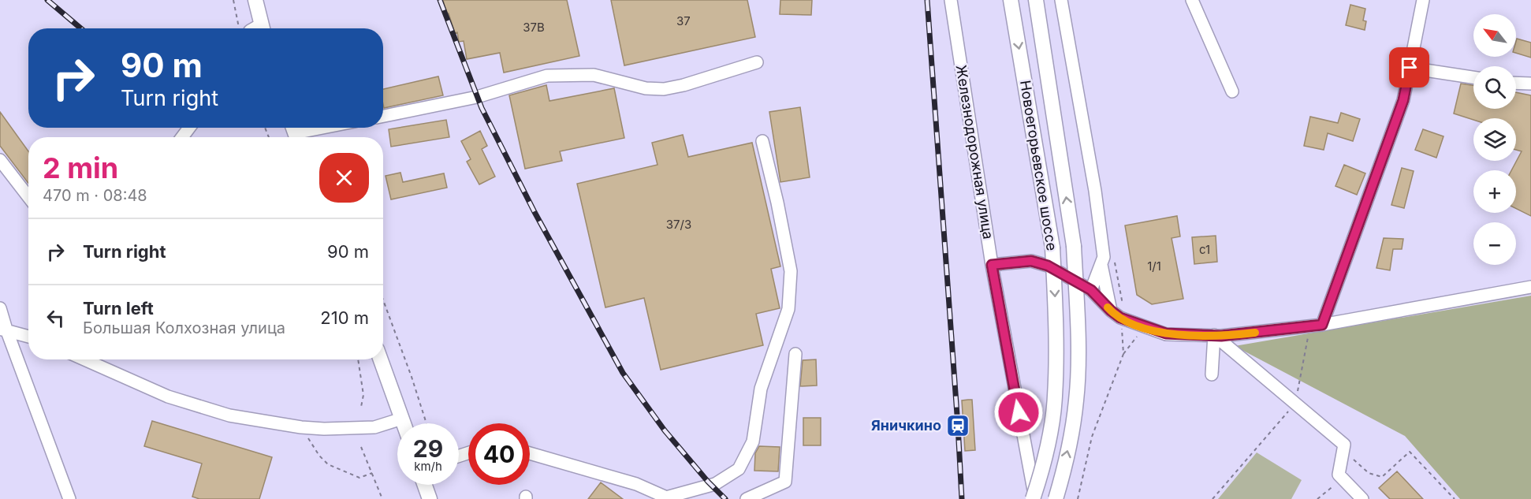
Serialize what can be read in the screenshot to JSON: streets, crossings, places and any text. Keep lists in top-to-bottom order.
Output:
{
  "streets": {
    "main road": ["Новоегорьевское шоссе"],
    "street": ["Железнодорожная улица"]
  },
  "crossings": [
    ["Железнодорожная улица", "Новоегорьевское шоссе"]
  ],
  "places": {
    "station": ["Яничкино"]
  },
  "house_numbers": [
    "37",
    "37В",
    "37/3",
    "с1",
    "1/1"
  ],
  "north": "top left",
  "page": {
    "map_buttons": ["+", "−"],
    "turn": ["90 m", "Turn right"],
    "heading": ["2 min", "470 m · 08:48"],
    "list": [
      {
        "name": "Turn right",
        "value": "90 m"
      },
      {
        "name": "Turn left",
        "note": "Большая Колхозная улица",
        "value": "210 m"
      }
    ],
    "speed": "29 km/h",
    "limit": "40"
  }
}
